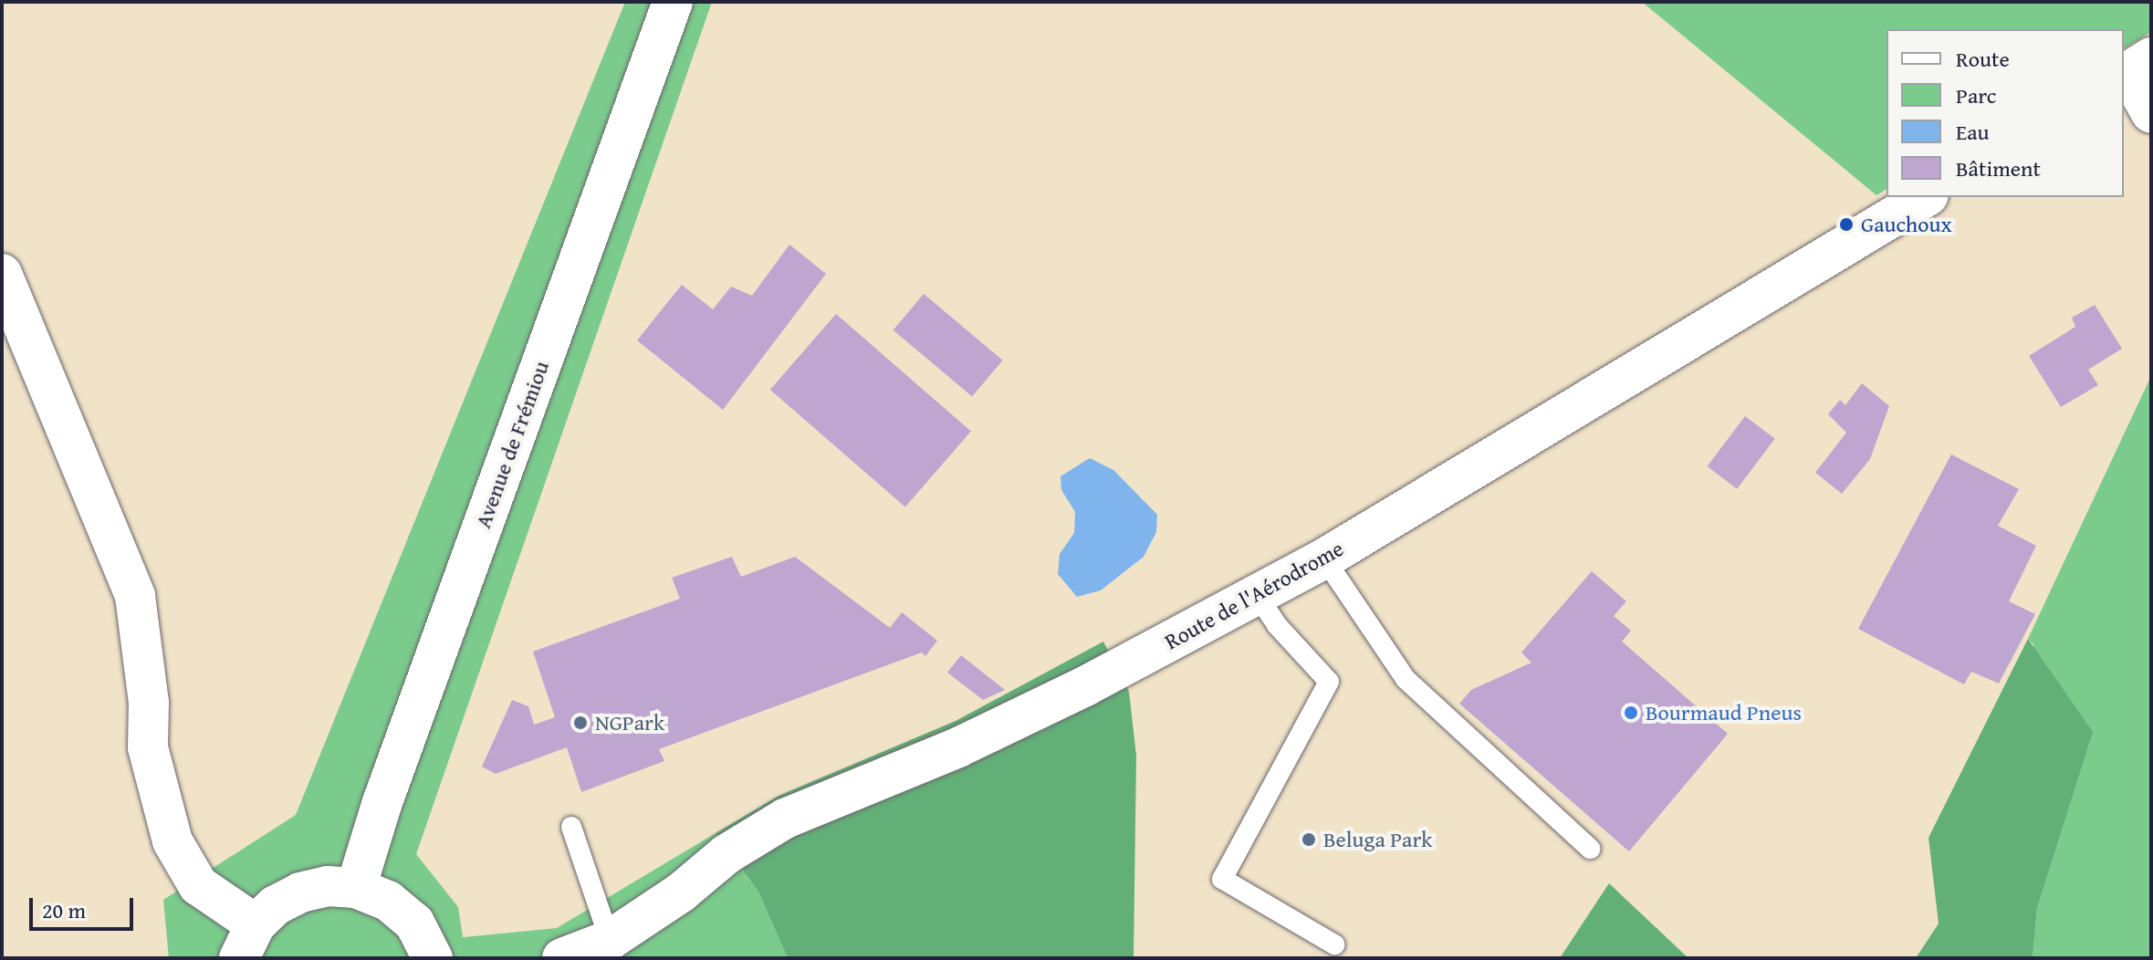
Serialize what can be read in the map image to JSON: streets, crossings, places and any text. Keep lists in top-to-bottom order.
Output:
{
  "streets": {
    "street": ["Avenue de Frémiou", "Route de l'Aérodrome"]
  },
  "places": [
    "Gauchoux",
    "Bourmaud Pneus",
    "NGPark",
    "Beluga Park"
  ],
  "legend": [
    "Route",
    "Parc",
    "Eau",
    "Bâtiment"
  ],
  "scale_bar": "20 m"
}
